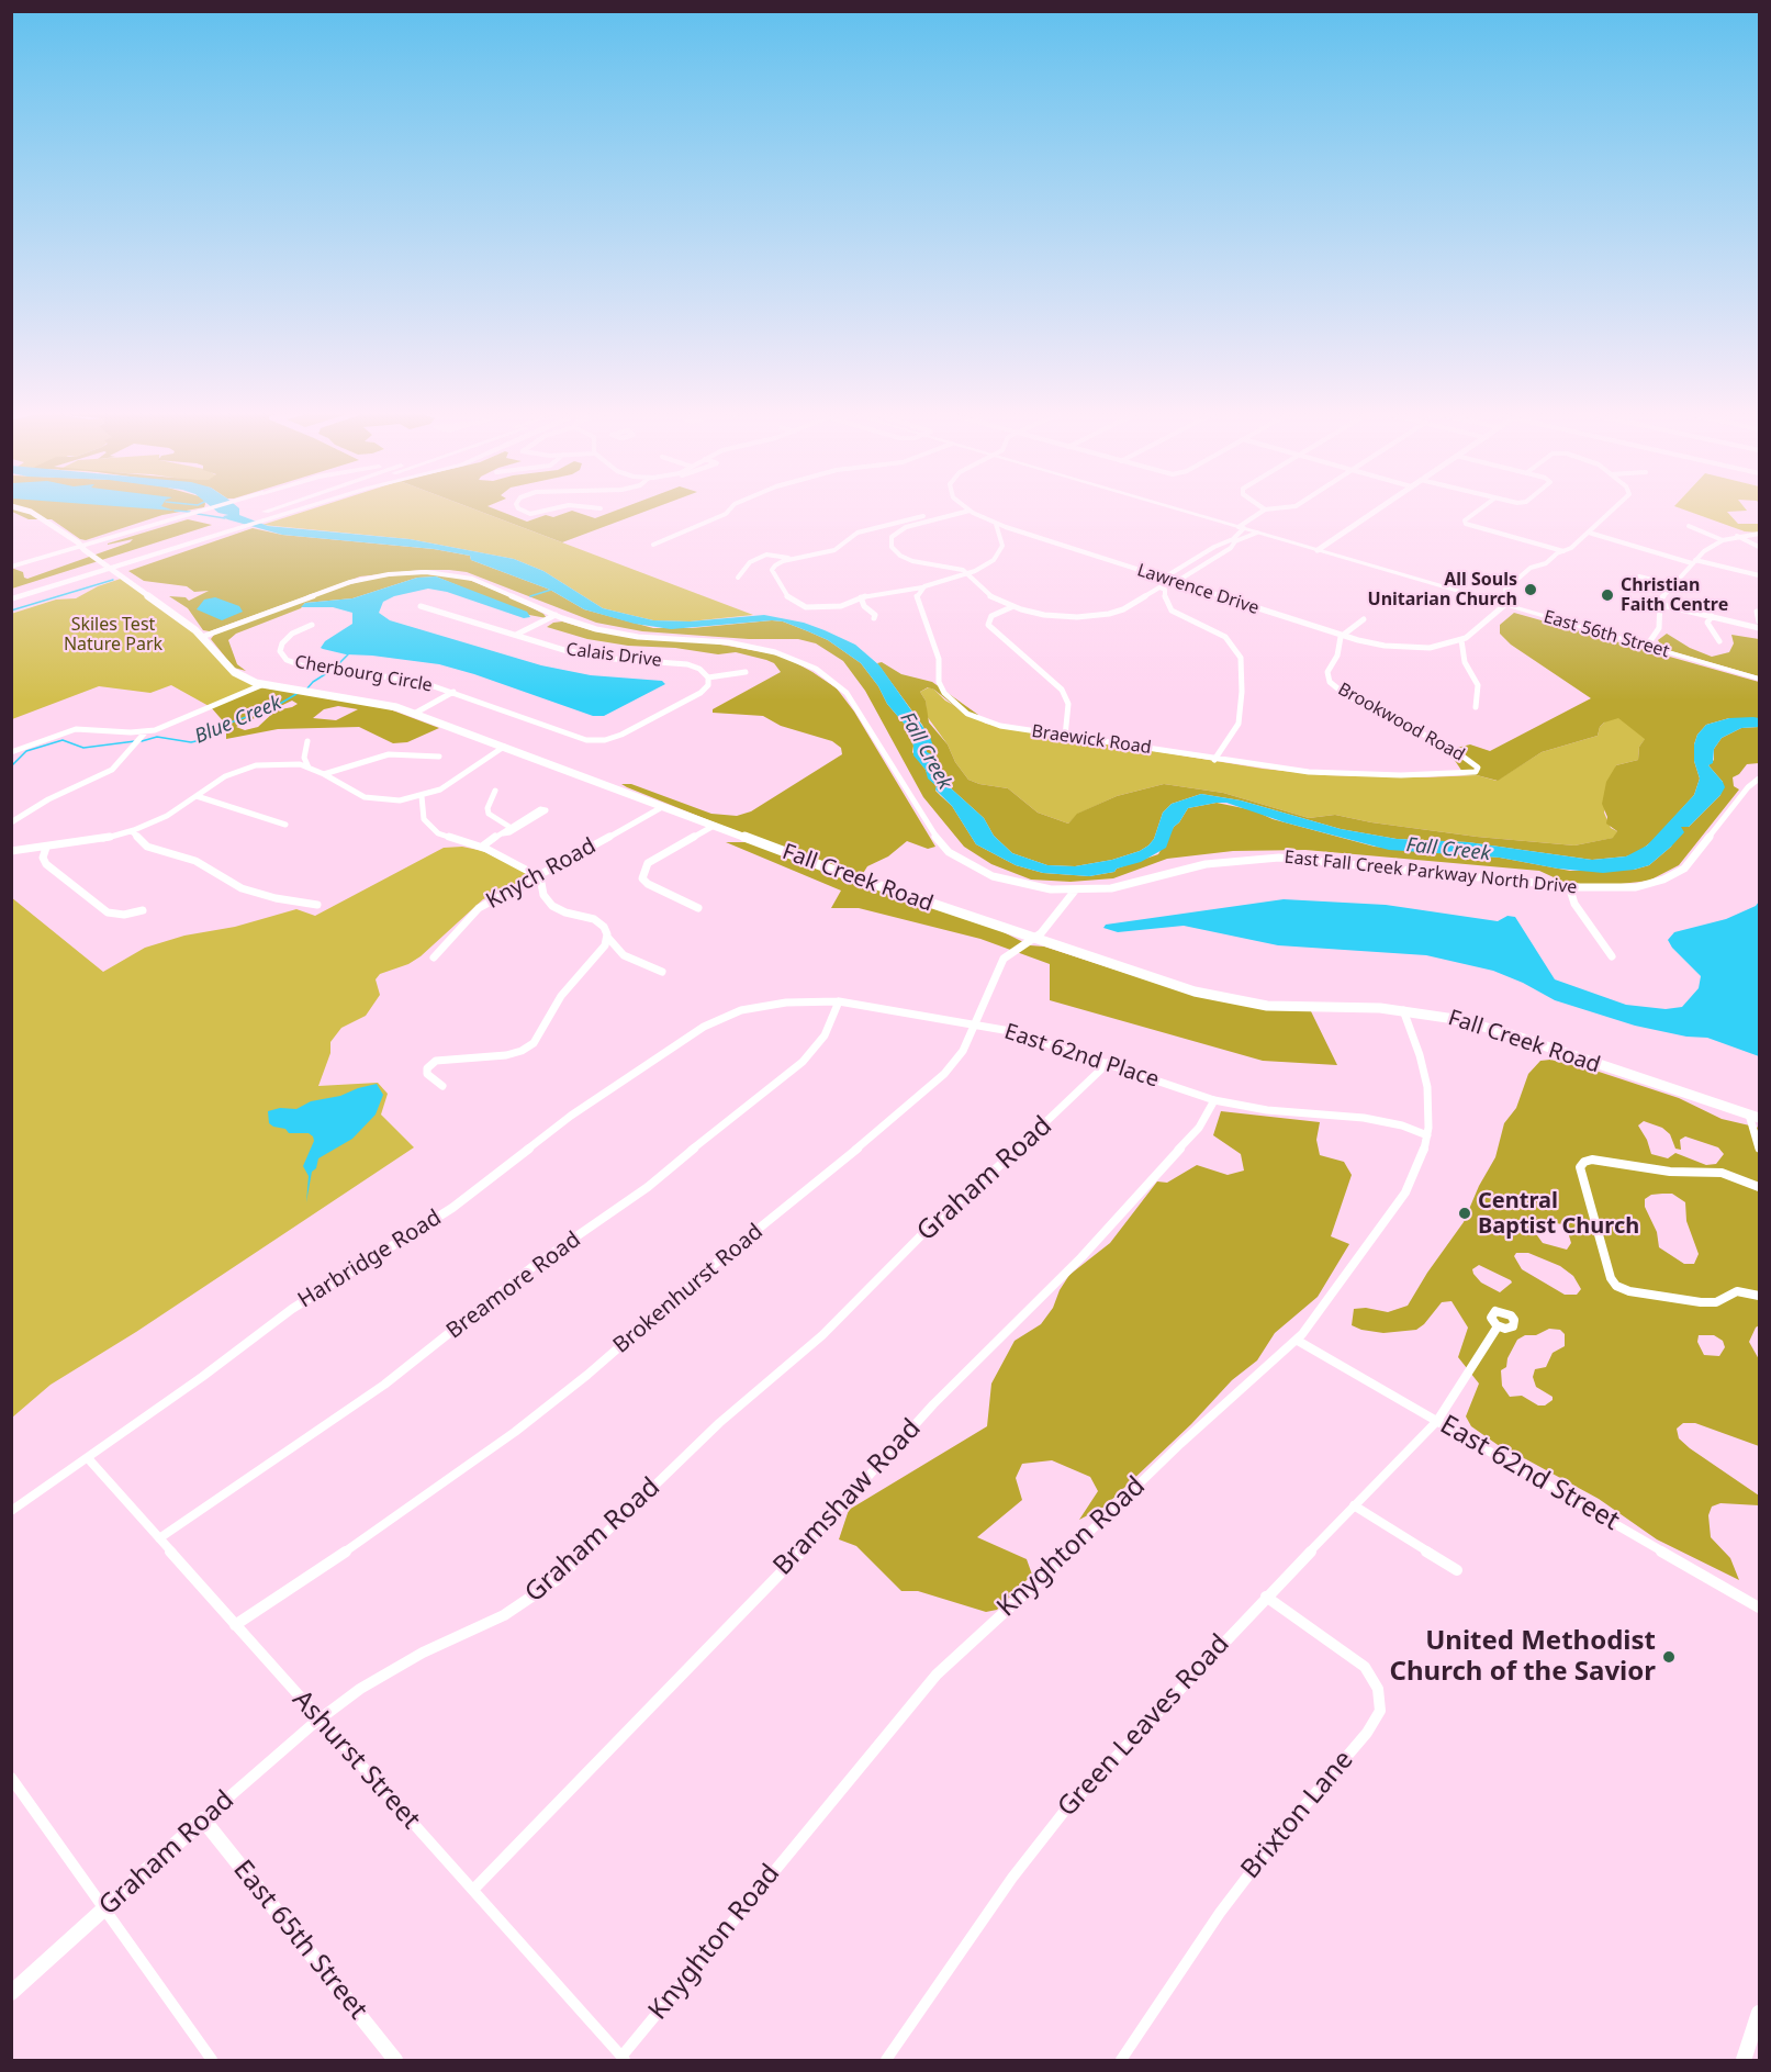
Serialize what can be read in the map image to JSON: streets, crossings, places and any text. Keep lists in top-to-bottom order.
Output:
{
  "streets": {
    "main road": [
      "East 56th Street",
      "Fall Creek Road",
      "Graham Road",
      "East 65th Street"
    ],
    "street": [
      "Lawrence Drive",
      "Calais Drive",
      "Cherbourg Circle",
      "Brookwood Road",
      "Braewick Road",
      "East Fall Creek Parkway North Drive",
      "Knych Road",
      "East 62nd Place",
      "Harbridge Road",
      "Breamore Road",
      "Brokenhurst Road",
      "East 62nd Street",
      "Bramshaw Road",
      "Knyghton Road",
      "Green Leaves Road",
      "Ashurst Street",
      "Brixton Lane"
    ]
  },
  "crossings": [
    ["Lawrence Drive", "East 56th Street"],
    ["Lawrence Drive", "Brookwood Road"],
    ["Calais Drive", "Cherbourg Circle"],
    ["Brookwood Road", "Braewick Road"],
    ["East Fall Creek Parkway North Drive", "Fall Creek Road"],
    ["East Fall Creek Parkway North Drive", "Brokenhurst Road"],
    ["Knych Road", "Fall Creek Road"],
    ["Fall Creek Road", "Brokenhurst Road"],
    ["Fall Creek Road", "Knyghton Road"],
    ["East 62nd Place", "Graham Road"],
    ["East 62nd Place", "Harbridge Road"],
    ["East 62nd Place", "Breamore Road"],
    ["East 62nd Place", "Brokenhurst Road"],
    ["East 62nd Place", "Bramshaw Road"],
    ["East 62nd Place", "Knyghton Road"],
    ["Graham Road", "Ashurst Street"],
    ["Graham Road", "East 65th Street"],
    ["Harbridge Road", "Ashurst Street"],
    ["Breamore Road", "Ashurst Street"],
    ["Brokenhurst Road", "Ashurst Street"],
    ["East 62nd Street", "Knyghton Road"],
    ["East 62nd Street", "Green Leaves Road"],
    ["Bramshaw Road", "Ashurst Street"],
    ["Knyghton Road", "Ashurst Street"],
    ["Green Leaves Road", "Brixton Lane"]
  ],
  "water": ["Blue Creek", "Fall Creek"],
  "parks": ["Skiles Test Nature Park"],
  "places": [
    "All Souls Unitarian Church",
    "Christian Faith Centre",
    "Central Baptist Church",
    "United Methodist Church of the Savior"
  ]
}
